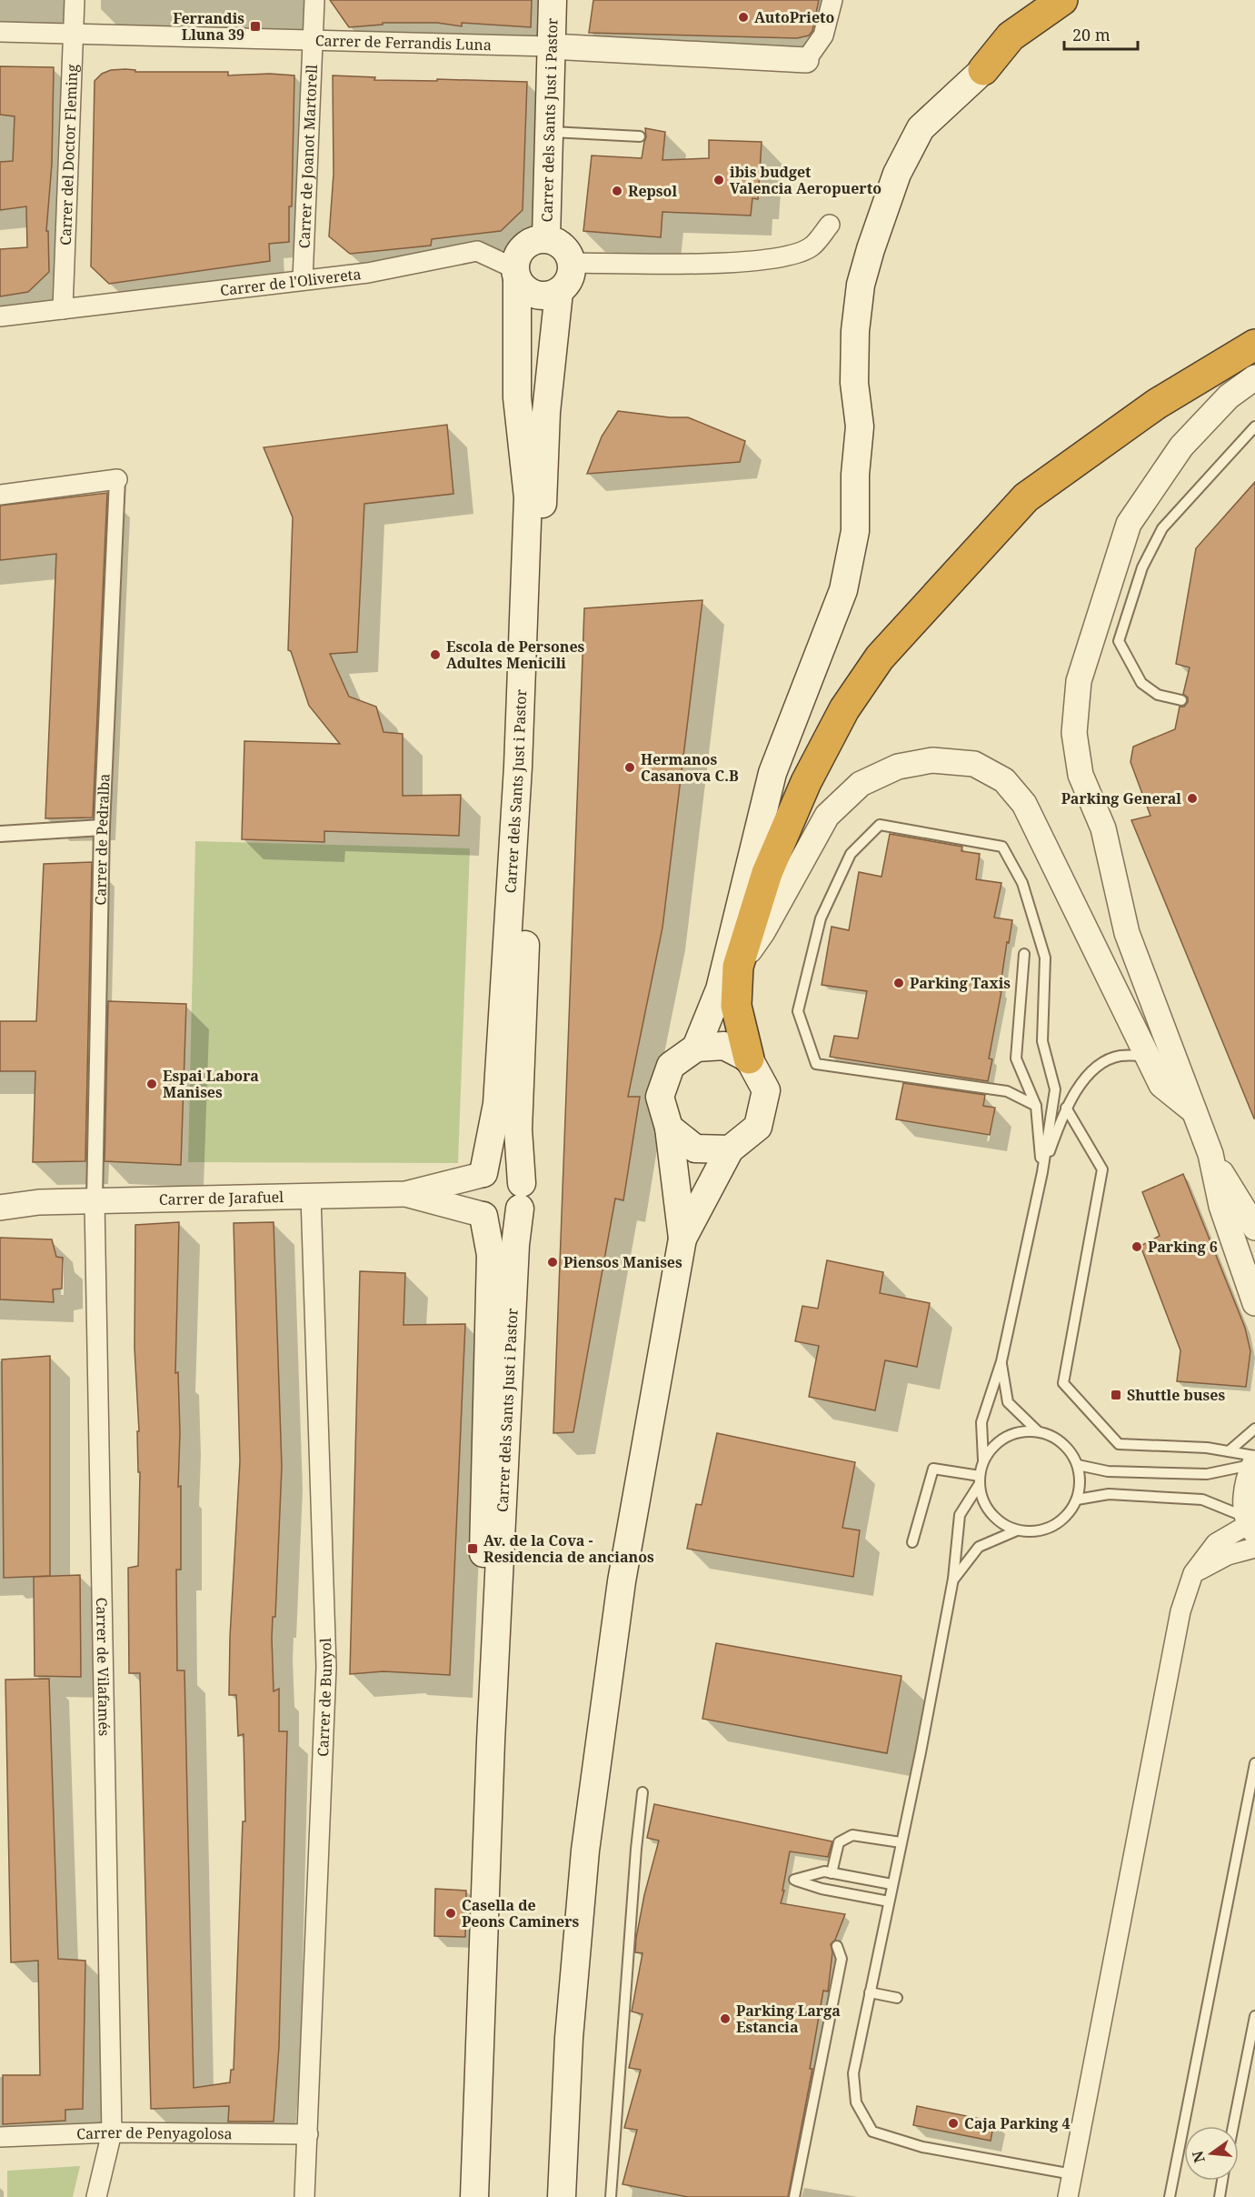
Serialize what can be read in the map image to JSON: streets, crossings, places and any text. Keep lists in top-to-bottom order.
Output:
{
  "streets": {
    "main road": ["Carrer dels Sants Just i Pastor"],
    "street": [
      "Carrer de Ferrandis Luna",
      "Carrer del Doctor Fleming",
      "Carrer de Joanot Martorell",
      "Carrer de l'Olivereta",
      "Carrer de Pedralba",
      "Carrer de Jarafuel",
      "Carrer de Vilafamés",
      "Carrer de Bunyol",
      "Carrer de Penyagolosa"
    ]
  },
  "crossings": [
    ["Carrer de Ferrandis Luna", "Carrer dels Sants Just i Pastor"],
    ["Carrer de Ferrandis Luna", "Carrer del Doctor Fleming"],
    ["Carrer de Ferrandis Luna", "Carrer de Joanot Martorell"],
    ["Carrer dels Sants Just i Pastor", "Carrer de l'Olivereta"],
    ["Carrer dels Sants Just i Pastor", "Carrer de Jarafuel"],
    ["Carrer del Doctor Fleming", "Carrer de l'Olivereta"],
    ["Carrer de Joanot Martorell", "Carrer de l'Olivereta"],
    ["Carrer de Pedralba", "Carrer de Jarafuel"],
    ["Carrer de Pedralba", "Carrer de Vilafamés"],
    ["Carrer de Jarafuel", "Carrer de Vilafamés"],
    ["Carrer de Jarafuel", "Carrer de Bunyol"],
    ["Carrer de Vilafamés", "Carrer de Penyagolosa"],
    ["Carrer de Bunyol", "Carrer de Penyagolosa"]
  ],
  "places": {
    "other": [
      "AutoPrieto",
      "ibis budget Valencia Aeropuerto",
      "Repsol",
      "Escola de Persones Adultes Menicili",
      "Hermanos Casanova C.B",
      "Parking General",
      "Parking Taxis",
      "Espai Labora Manises",
      "Parking 6",
      "Piensos Manises",
      "Casella de Peons Caminers",
      "Parking Larga Estancia",
      "Caja Parking 4"
    ],
    "transit": ["Ferrandis Lluna 39", "Shuttle buses", "Av. de la Cova - Residencia de ancianos"]
  },
  "scale_bar": "20 m",
  "north": "left"
}
